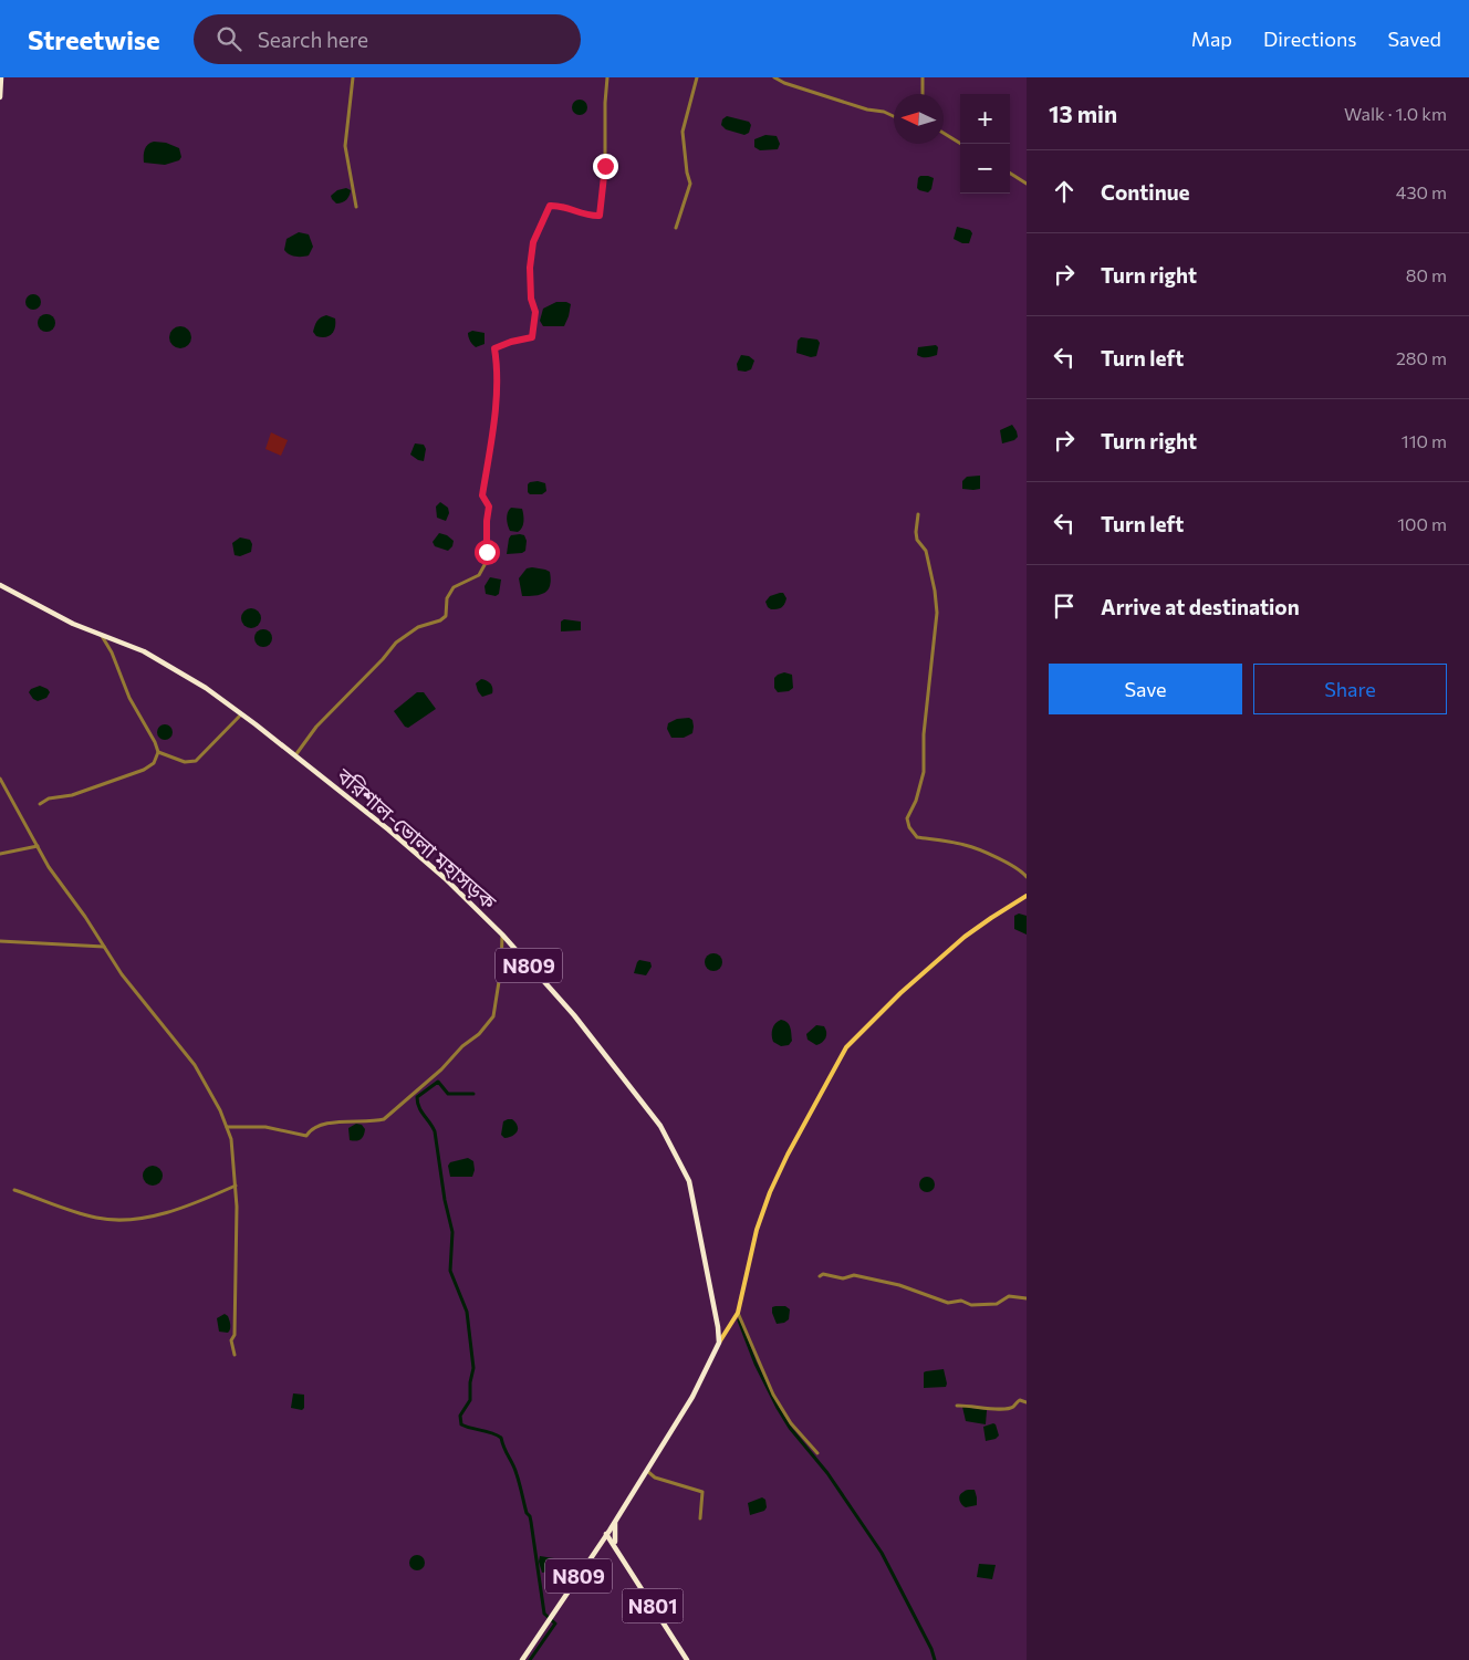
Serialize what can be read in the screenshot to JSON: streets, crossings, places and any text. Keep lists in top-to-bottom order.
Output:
{
  "streets": {
    "highway": ["বরিশাল-ভোলা মহাসড়ক", "N809", "N801"]
  },
  "crossings": [
    ["বরিশাল-ভোলা মহাসড়ক", "N809"],
    ["N809", "N801"]
  ],
  "north": "left",
  "page": {
    "header": "Streetwise",
    "search": "Search here",
    "nav": ["Map", "Directions", "Saved"],
    "heading": ["13 min", "Walk · 1.0 km"],
    "map_buttons": ["+", "−"],
    "list": [
      ["Continue", "430 m"],
      ["Turn right", "80 m"],
      ["Turn left", "280 m"],
      ["Turn right", "110 m"],
      ["Turn left", "100 m"],
      "Arrive at destination"
    ],
    "buttons": ["Save", "Share"]
  }
}
